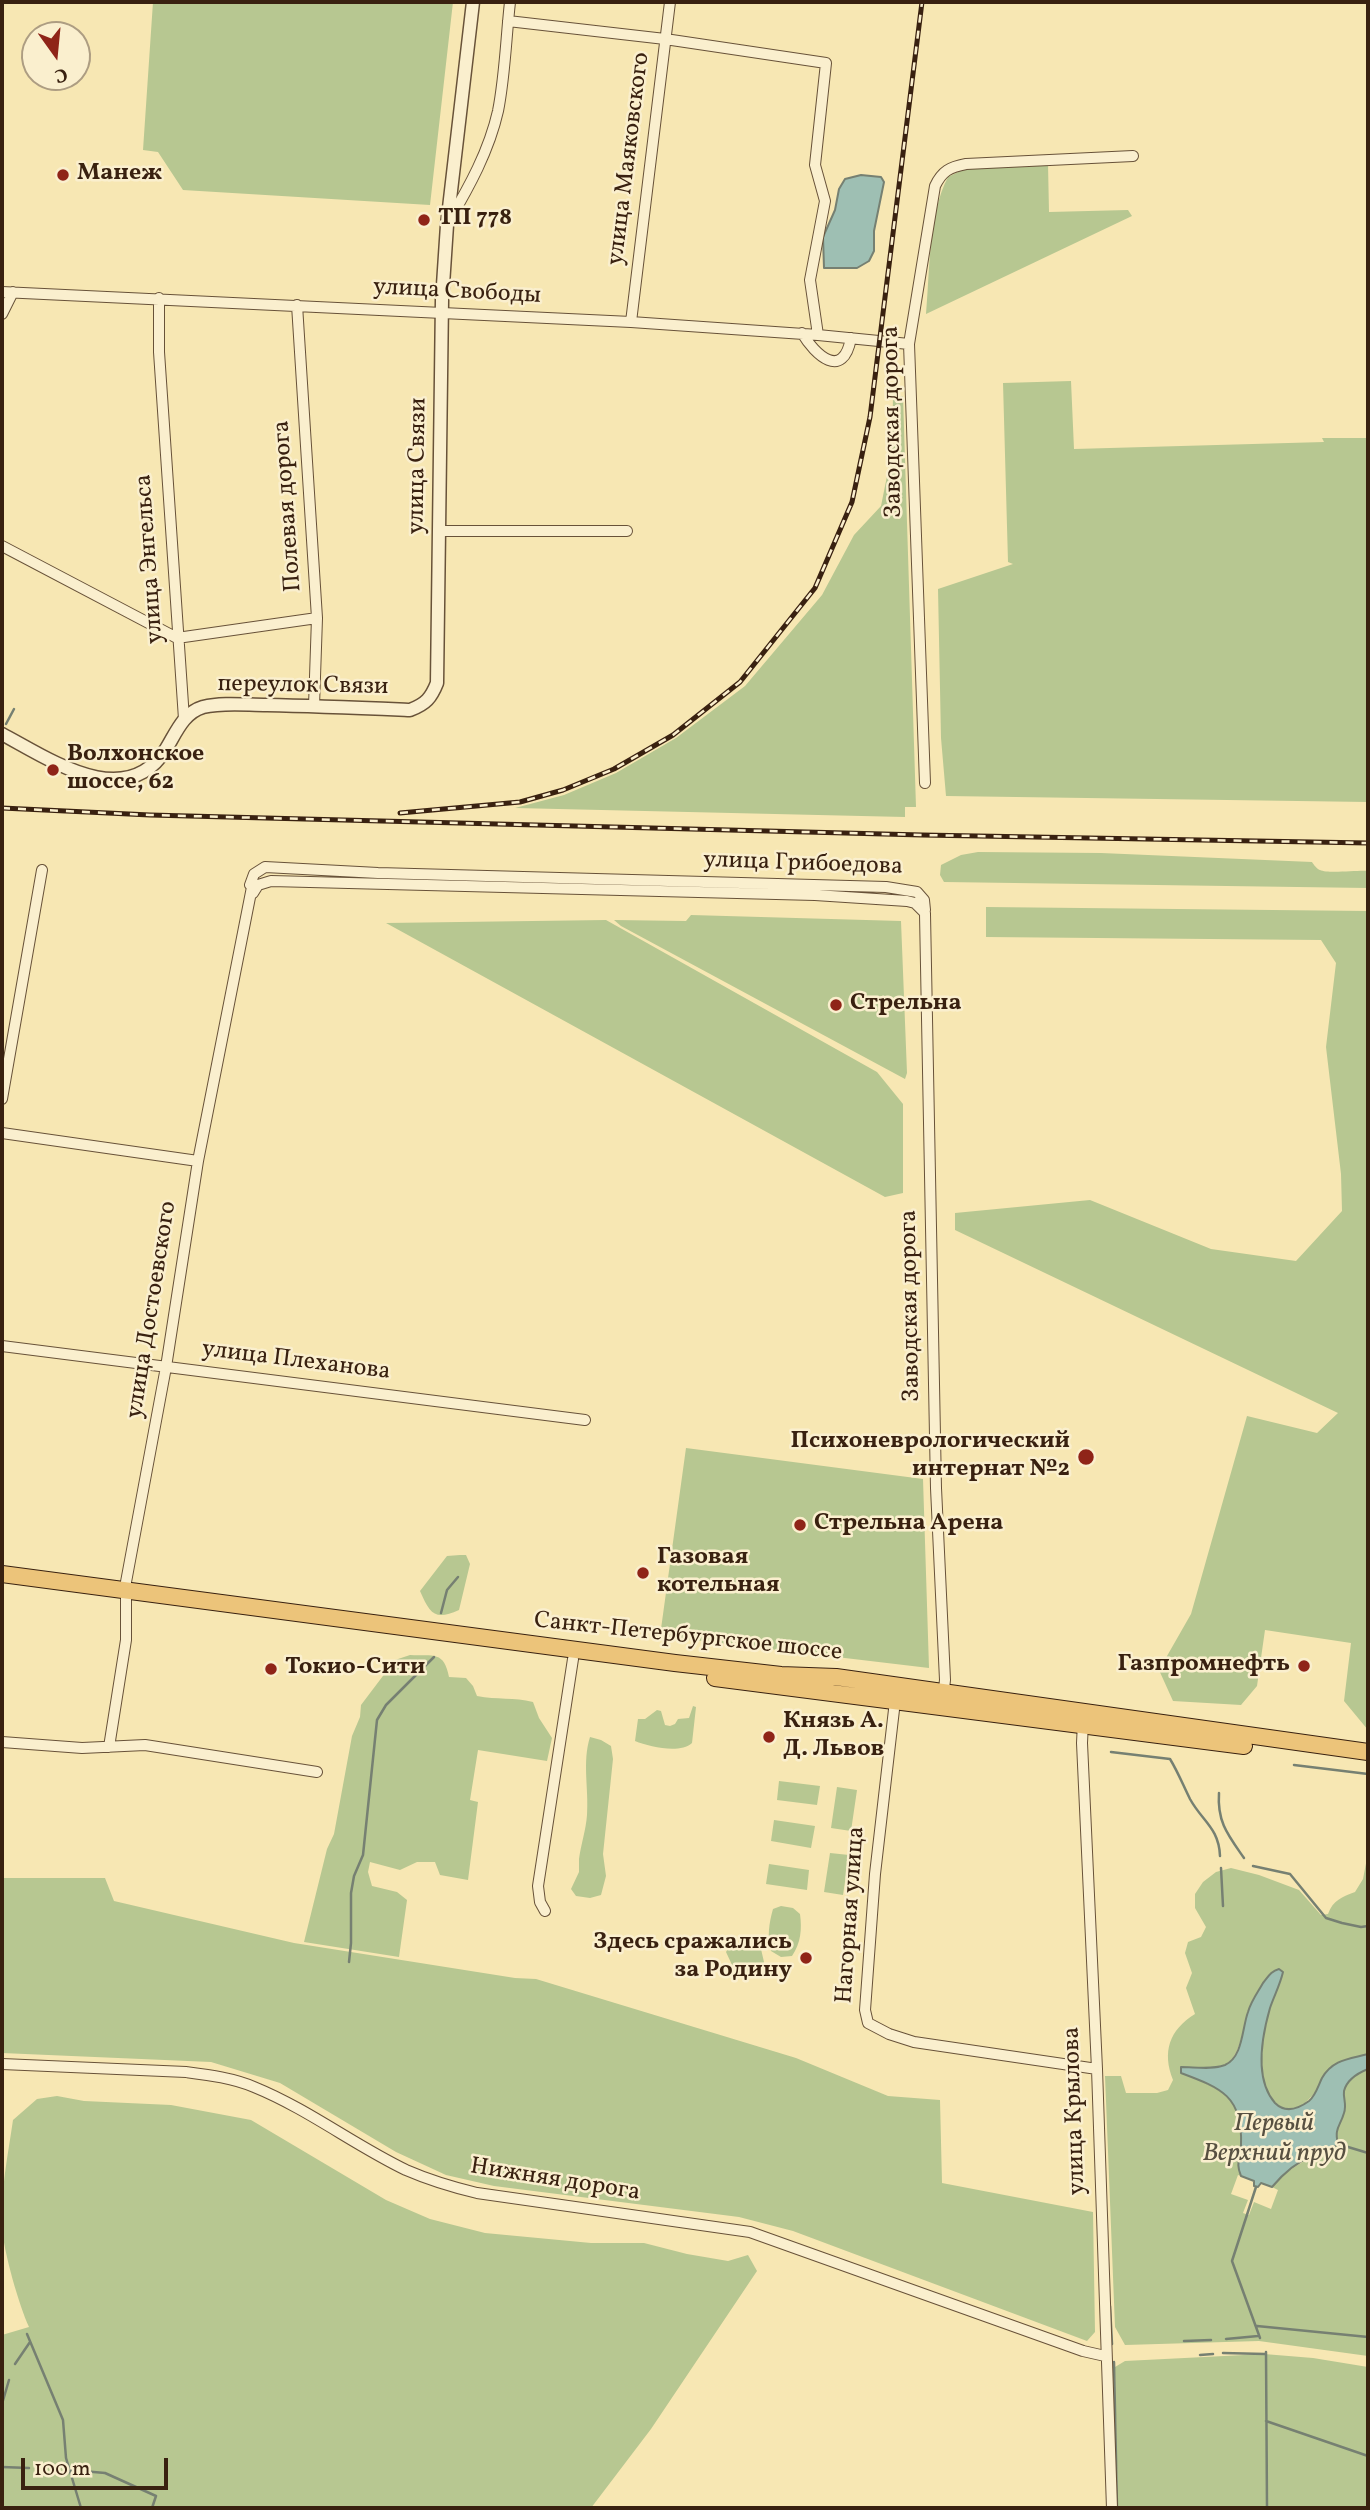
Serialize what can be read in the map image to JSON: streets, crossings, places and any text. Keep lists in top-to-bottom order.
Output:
{
  "streets": {
    "main road": ["Санкт-Петербургское шоссе"],
    "street": [
      "улица Маяковского",
      "улица Свободы",
      "Заводская дорога",
      "улица Связи",
      "Полевая дорога",
      "улица Энгельса",
      "переулок Связи",
      "улица Грибоедова",
      "улица Достоевского",
      "улица Плеханова",
      "Нагорная улица",
      "улица Крылова",
      "Нижняя дорога"
    ]
  },
  "crossings": [
    ["улица Маяковского", "улица Свободы"],
    ["улица Свободы", "Заводская дорога"],
    ["улица Свободы", "улица Связи"],
    ["улица Свободы", "Полевая дорога"],
    ["улица Свободы", "улица Энгельса"],
    ["Заводская дорога", "улица Грибоедова"],
    ["Заводская дорога", "Санкт-Петербургское шоссе"],
    ["улица Связи", "переулок Связи"],
    ["Полевая дорога", "переулок Связи"],
    ["улица Энгельса", "переулок Связи"],
    ["улица Грибоедова", "улица Достоевского"],
    ["улица Достоевского", "улица Плеханова"],
    ["улица Достоевского", "Санкт-Петербургское шоссе"],
    ["Санкт-Петербургское шоссе", "Нагорная улица"],
    ["Санкт-Петербургское шоссе", "улица Крылова"],
    ["Нагорная улица", "улица Крылова"],
    ["улица Крылова", "Нижняя дорога"]
  ],
  "water": ["Первый Верхний пруд"],
  "places": [
    "Манеж",
    "ТП 778",
    "Волхонское шоссе, 62",
    "Стрельна",
    "Психоневрологический интернат №2",
    "Стрельна Арена",
    "Газовая котельная",
    "Газпромнефть",
    "Токио-Сити",
    "Князь А. Д. Львов",
    "Здесь сражались за Родину"
  ],
  "scale_bar": "100 m",
  "north": "bottom"
}
